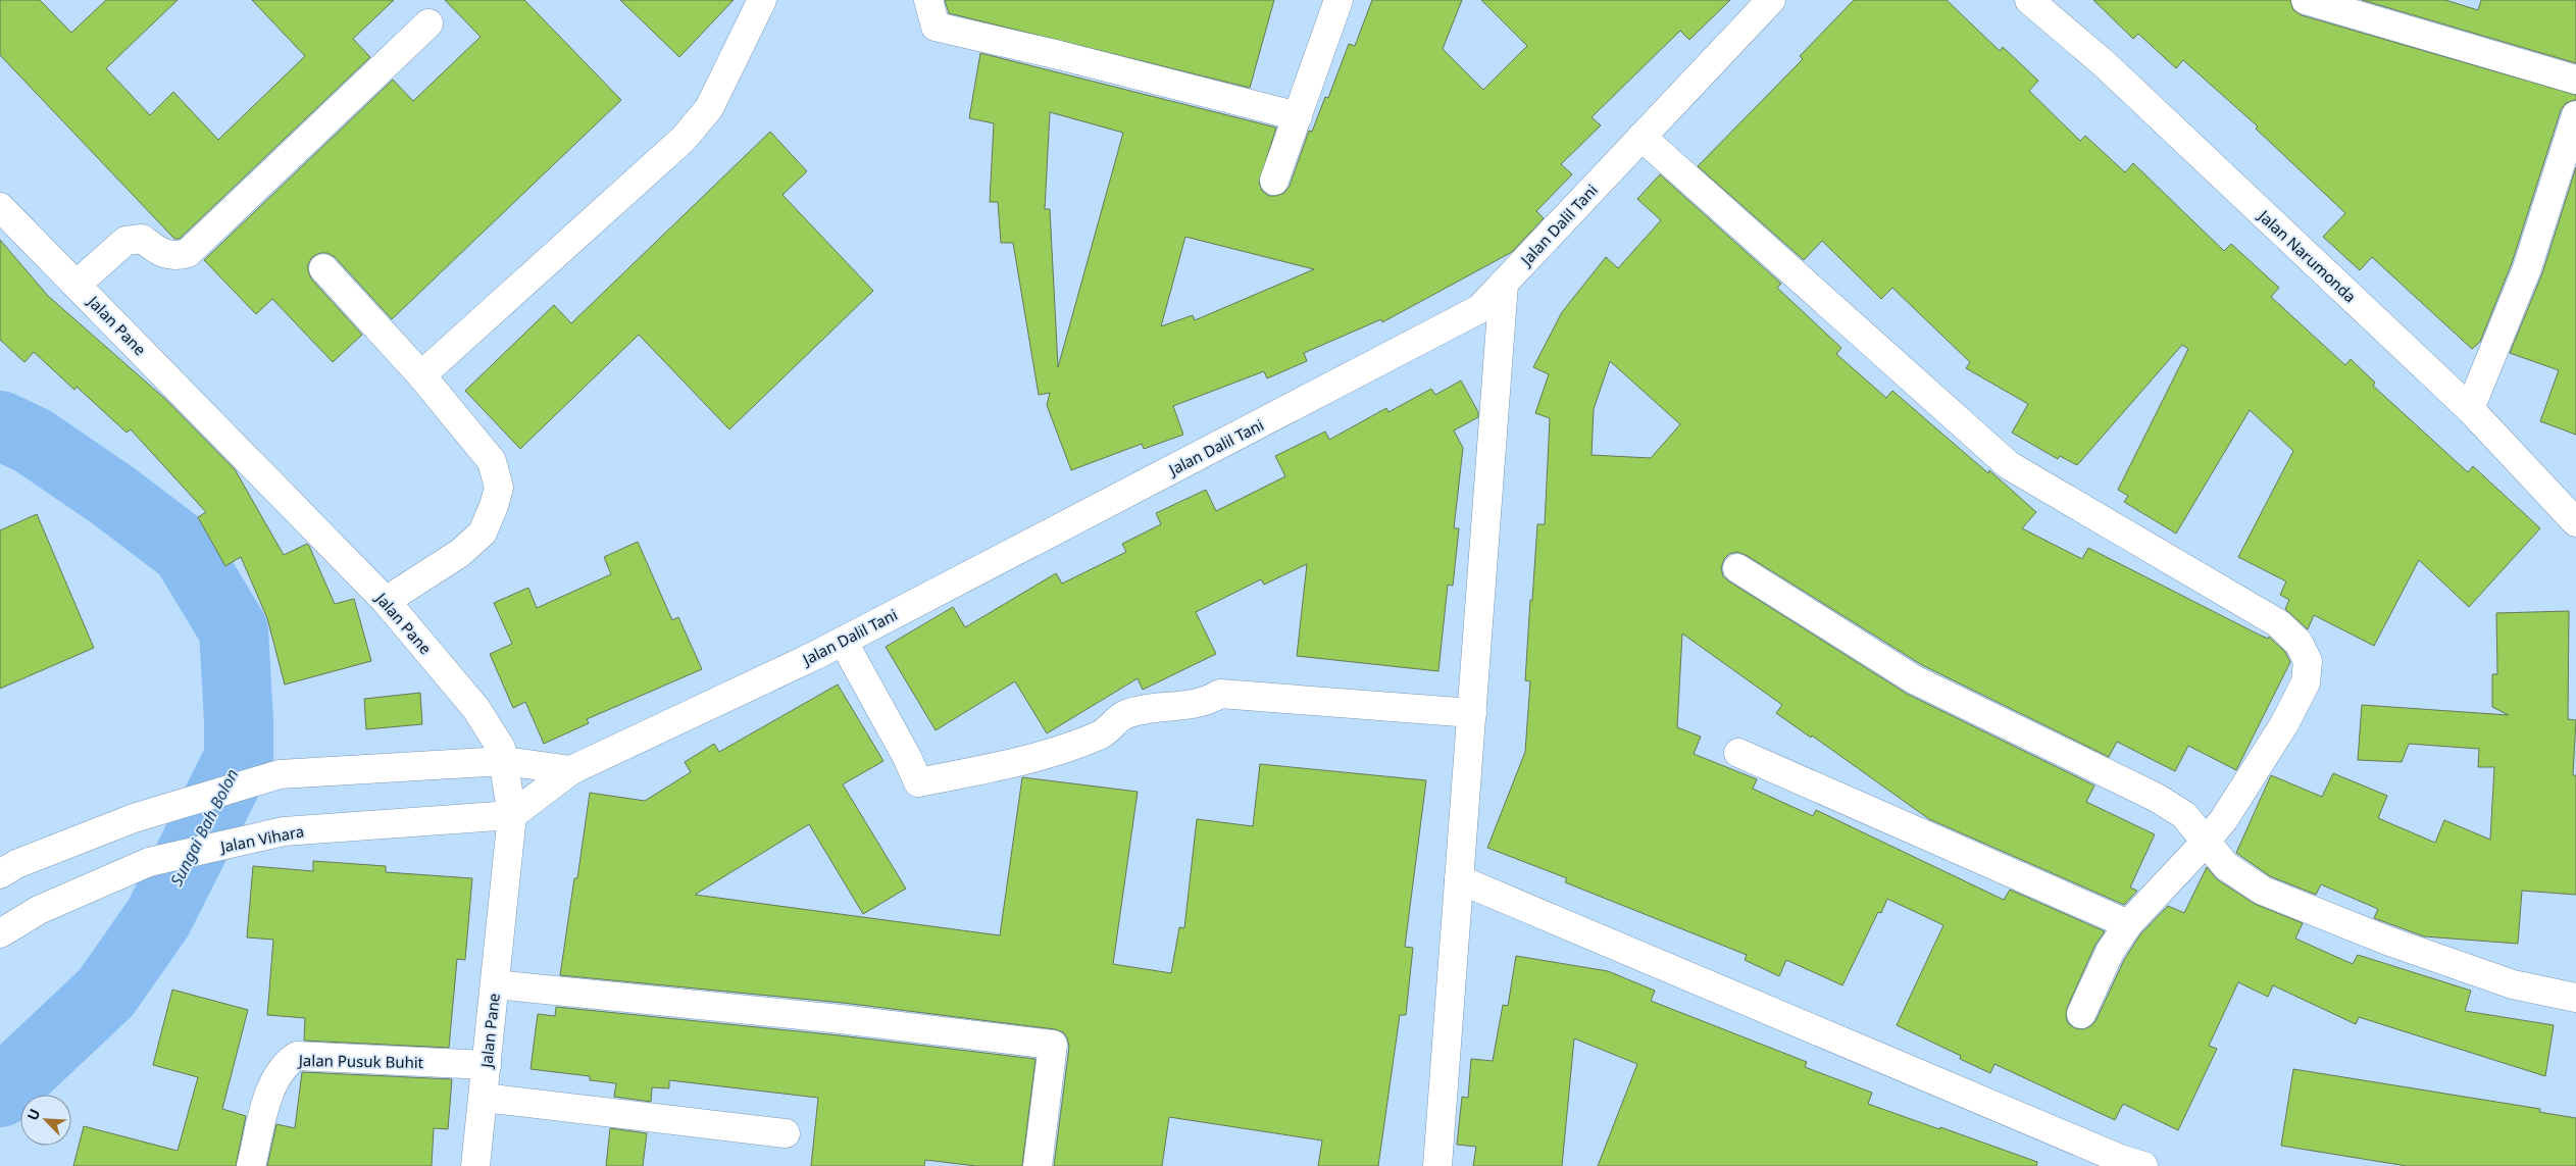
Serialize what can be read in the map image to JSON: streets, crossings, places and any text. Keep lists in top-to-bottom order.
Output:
{
  "streets": {
    "street": [
      "Jalan Dalil Tani",
      "Jalan Narumonda",
      "Jalan Pane",
      "Jalan Vihara",
      "Jalan Pusuk Buhit"
    ]
  },
  "crossings": [
    ["Jalan Dalil Tani", "Jalan Pane"],
    ["Jalan Dalil Tani", "Jalan Vihara"],
    ["Jalan Pane", "Jalan Vihara"],
    ["Jalan Pane", "Jalan Pusuk Buhit"]
  ],
  "water": ["Sungai Bah Bolon"],
  "north": "top left"
}
